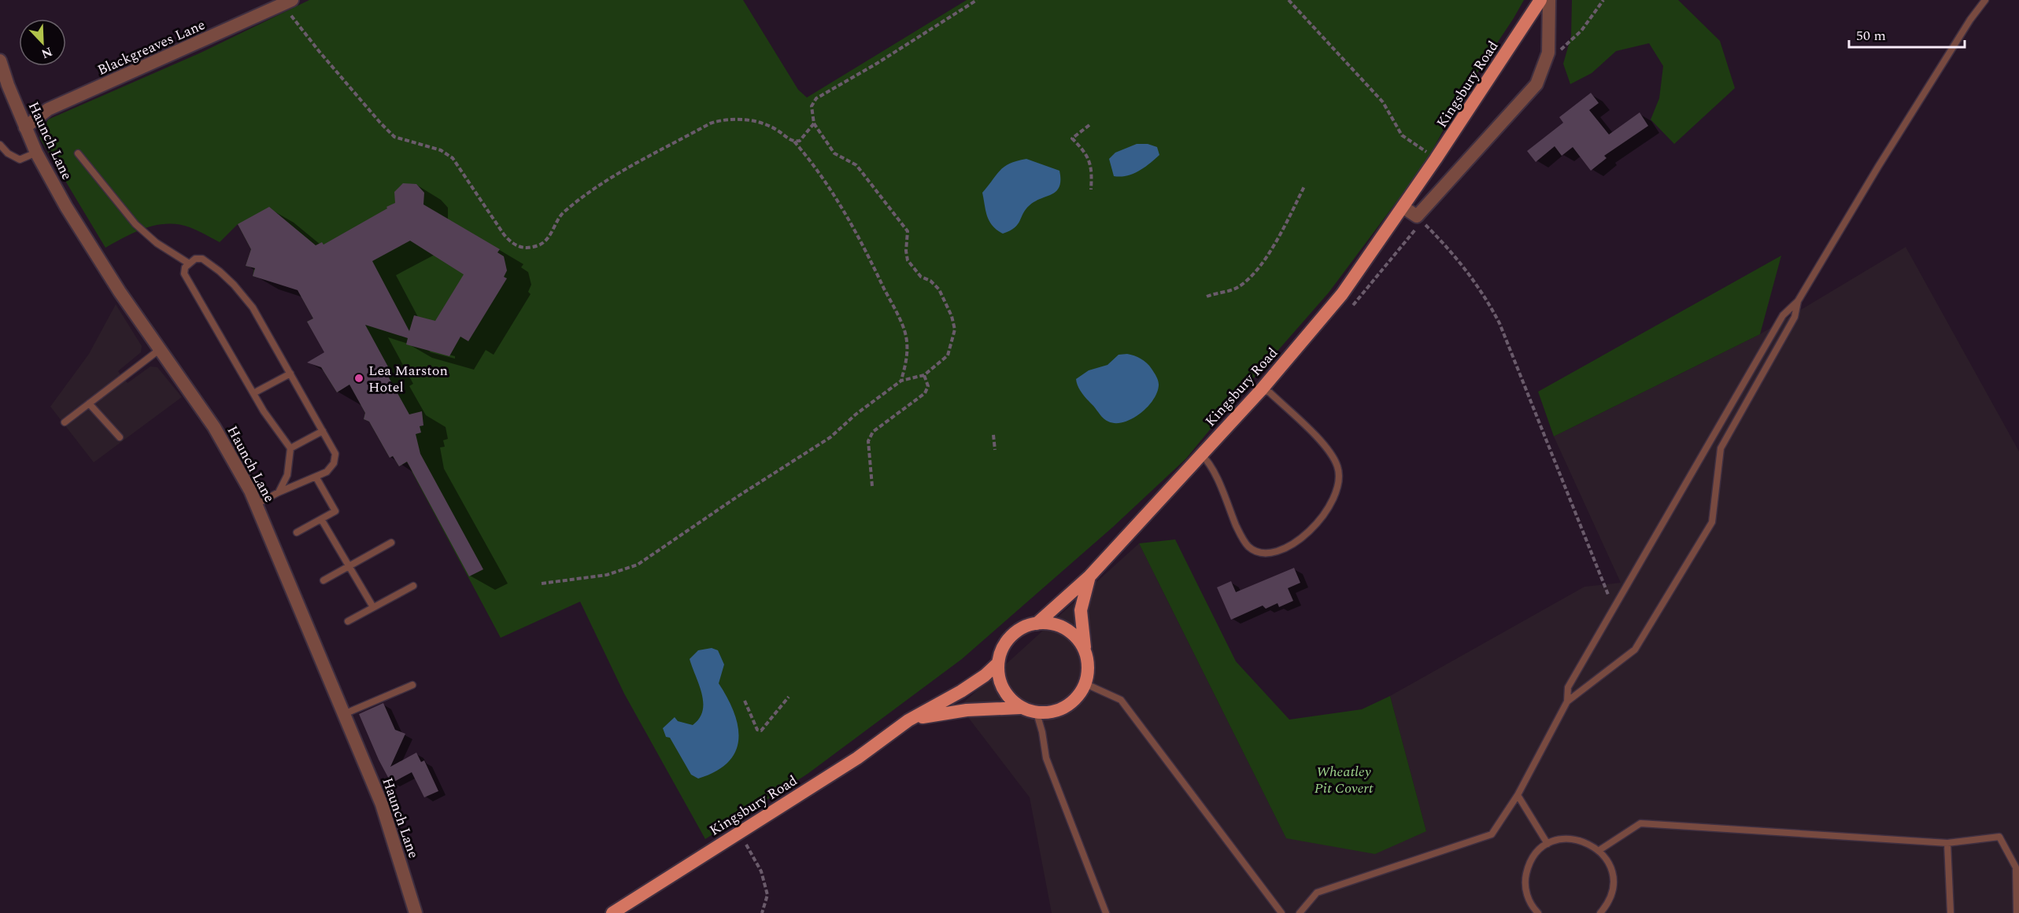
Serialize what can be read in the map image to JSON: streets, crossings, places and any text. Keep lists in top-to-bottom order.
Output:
{
  "streets": {
    "main road": ["Kingsbury Road"],
    "street": ["Blackgreaves Lane", "Haunch Lane"]
  },
  "crossings": [
    ["Blackgreaves Lane", "Haunch Lane"]
  ],
  "parks": ["Wheatley Pit Covert"],
  "places": ["Lea Marston Hotel"],
  "scale_bar": "50 m",
  "north": "bottom right"
}
